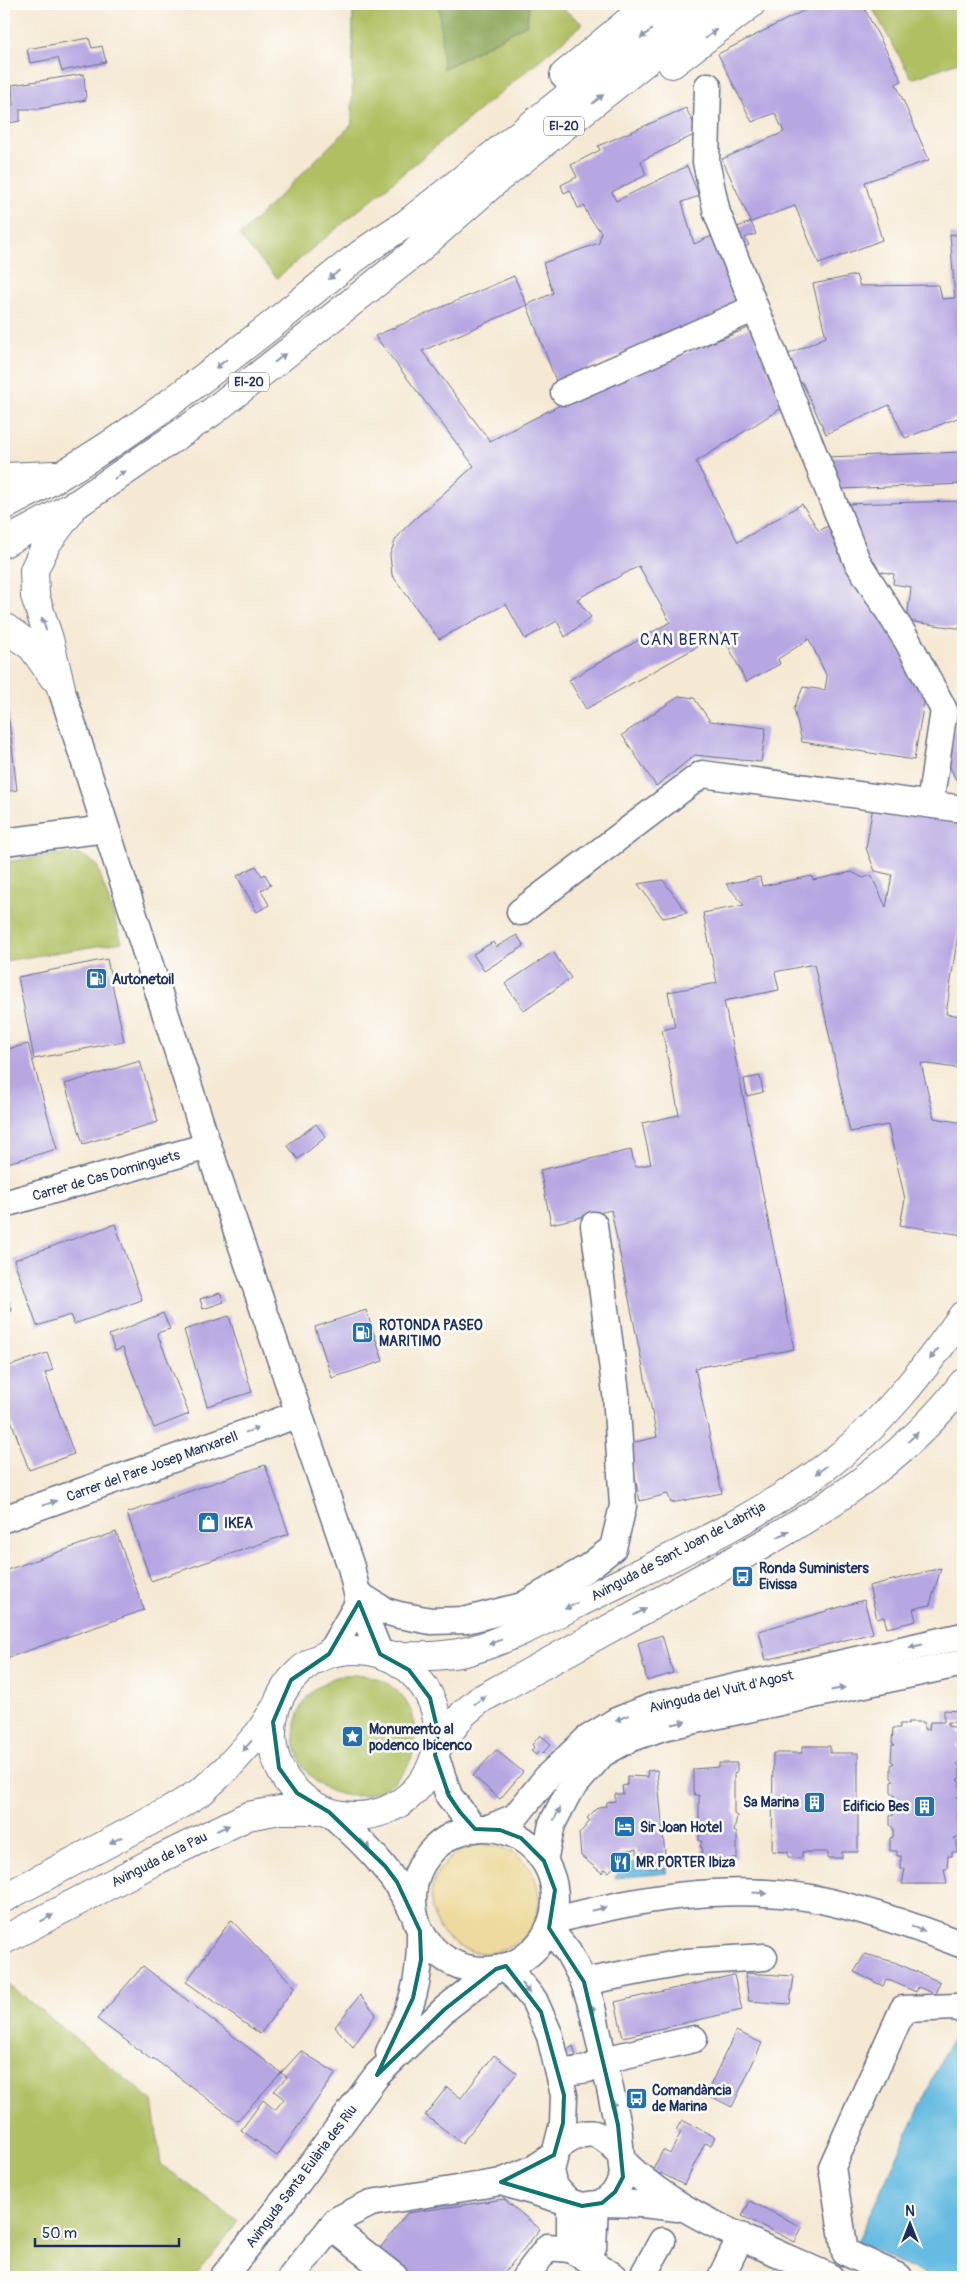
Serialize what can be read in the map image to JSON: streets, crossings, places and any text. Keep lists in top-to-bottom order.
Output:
{
  "streets": {
    "main road": ["EI-20", "Avinguda de Sant Joan de Labritja", "Avinguda de la Pau"],
    "street": [
      "Carrer de Cas Dominguets",
      "Carrer del Pare Josep Manxarell",
      "Avinguda del Vuit d'Agost",
      "Avinguda Santa Eulària des Riu"
    ]
  },
  "crossings": [
    ["Avinguda de Sant Joan de Labritja", "Avinguda de la Pau"],
    ["Avinguda del Vuit d'Agost", "Avinguda Santa Eulària des Riu"]
  ],
  "one_way": ["Carrer del Pare Josep Manxarell"],
  "districts": ["CAN BERNAT"],
  "places": {
    "fuel station": ["Autonetoil", "ROTONDA PASEO MARITIMO"],
    "shop": ["IKEA"],
    "bus stop": ["Ronda Suministers Eivissa", "Comandància de Marina"],
    "place": ["Monumento al podenco Ibicenco"],
    "building": ["Sa Marina", "Edificio Bes"],
    "hotel": ["Sir Joan Hotel"],
    "restaurant": ["MR PORTER Ibiza"]
  },
  "scale_bar": "50 m",
  "north": "top"
}
